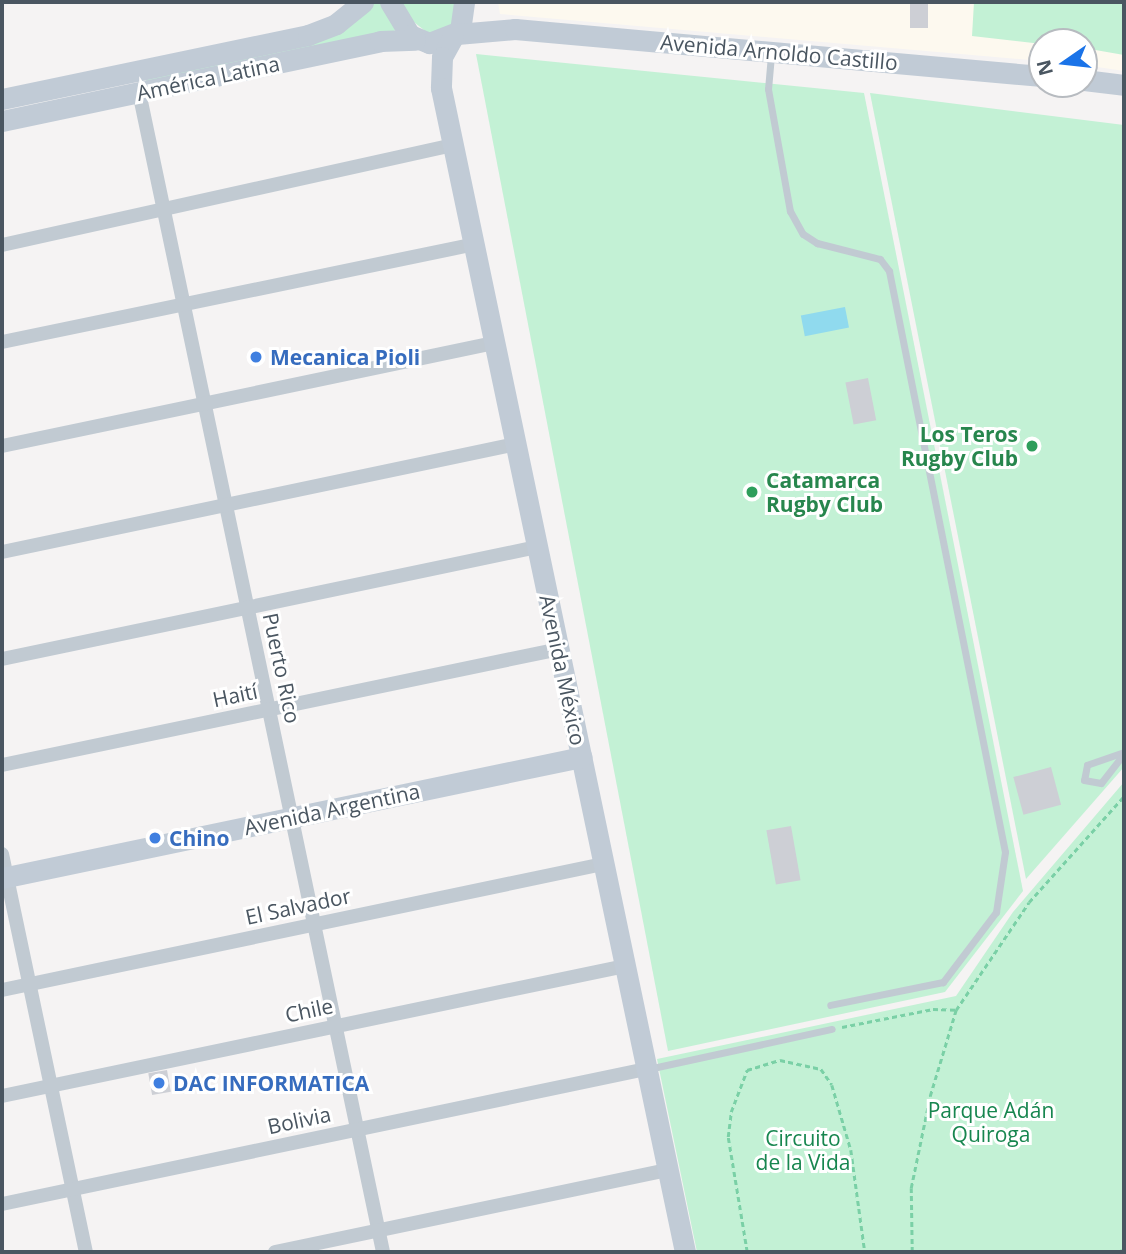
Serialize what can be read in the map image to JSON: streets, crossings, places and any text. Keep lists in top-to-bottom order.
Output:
{
  "streets": {
    "main road": [
      "Avenida Arnoldo Castillo",
      "América Latina",
      "Avenida México",
      "Avenida Argentina"
    ],
    "street": [
      "Puerto Rico",
      "Haití",
      "El Salvador",
      "Chile",
      "Bolivia"
    ]
  },
  "crossings": [
    ["Avenida Arnoldo Castillo", "América Latina"],
    ["Avenida Arnoldo Castillo", "Avenida México"],
    ["América Latina", "Puerto Rico"],
    ["América Latina", "Avenida México"],
    ["Puerto Rico", "Haití"],
    ["Puerto Rico", "Avenida Argentina"],
    ["Puerto Rico", "El Salvador"],
    ["Puerto Rico", "Chile"],
    ["Puerto Rico", "Bolivia"],
    ["Avenida México", "Haití"],
    ["Avenida México", "Avenida Argentina"],
    ["Avenida México", "El Salvador"],
    ["Avenida México", "Chile"],
    ["Avenida México", "Bolivia"]
  ],
  "parks": ["Parque Adán Quiroga", "Circuito de la Vida"],
  "places": [
    "Mecanica Pioli",
    "Los Teros Rugby Club",
    "Catamarca Rugby Club",
    "Chino",
    "DAC INFORMATICA"
  ],
  "north": "left"
}
